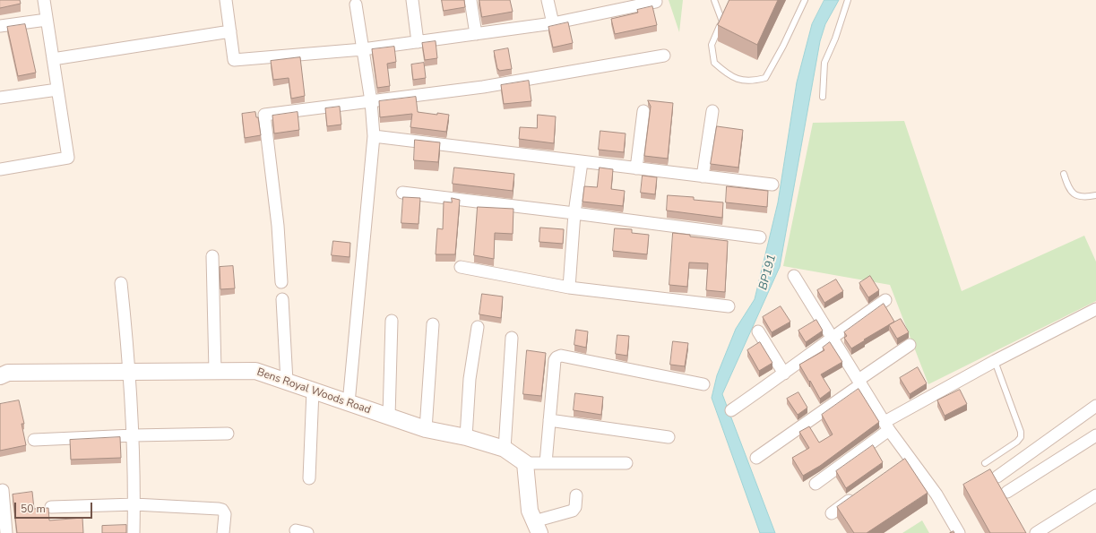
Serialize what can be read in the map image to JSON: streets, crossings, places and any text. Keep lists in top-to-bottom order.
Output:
{
  "streets": {
    "street": ["Bens Royal Woods Road"]
  },
  "water": ["BP191"],
  "scale_bar": "50 m"
}
